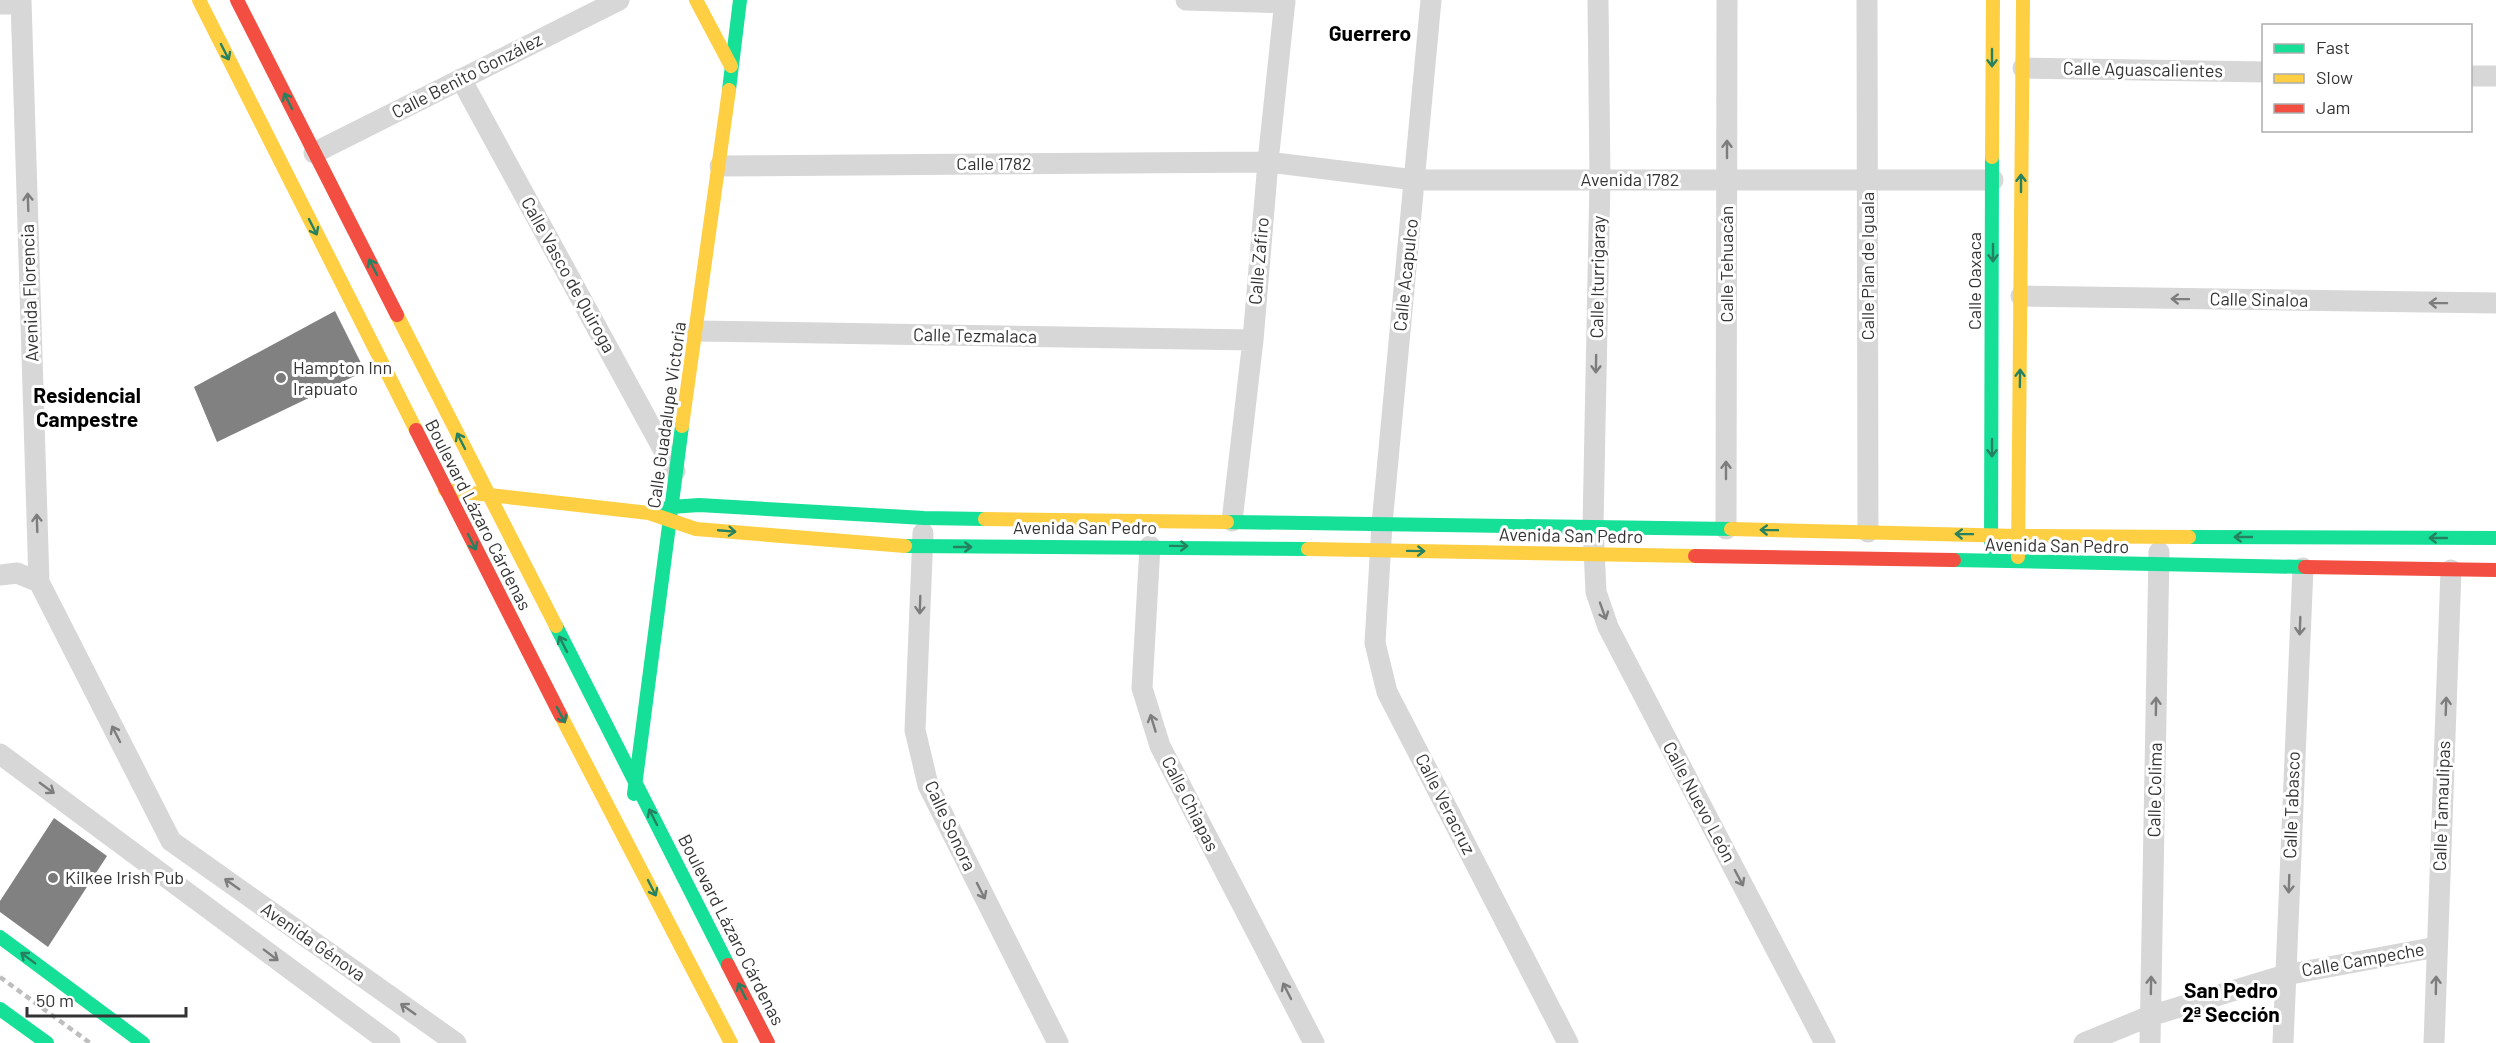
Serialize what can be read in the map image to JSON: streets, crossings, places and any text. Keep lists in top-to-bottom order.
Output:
{
  "streets": {
    "street": [
      "Calle Aguascalientes",
      "Calle Benito González",
      "Calle 1782",
      "Avenida 1782",
      "Calle Zafiro",
      "Calle Tehuacán",
      "Calle Plan de Iguala",
      "Calle Vasco de Quiroga",
      "Calle Acapulco",
      "Calle Iturrigaray",
      "Calle Oaxaca",
      "Avenida Florencia",
      "Calle Sinaloa",
      "Calle Tezmalaca",
      "Calle Guadalupe Victoria",
      "Boulevard Lázaro Cárdenas",
      "Avenida San Pedro",
      "Calle Colima",
      "Calle Nuevo León",
      "Calle Chiapas",
      "Calle Veracruz",
      "Calle Tabasco",
      "Calle Tamaulipas",
      "Calle Sonora",
      "Avenida Génova",
      "Calle Campeche"
    ]
  },
  "crossings": [
    ["Calle Aguascalientes", "Calle Oaxaca"],
    ["Calle Benito González", "Calle Vasco de Quiroga"],
    ["Calle Benito González", "Boulevard Lázaro Cárdenas"],
    ["Calle 1782", "Avenida 1782"],
    ["Calle 1782", "Calle Zafiro"],
    ["Calle 1782", "Calle Guadalupe Victoria"],
    ["Avenida 1782", "Calle Zafiro"],
    ["Avenida 1782", "Calle Tehuacán"],
    ["Avenida 1782", "Calle Plan de Iguala"],
    ["Avenida 1782", "Calle Acapulco"],
    ["Avenida 1782", "Calle Iturrigaray"],
    ["Avenida 1782", "Calle Oaxaca"],
    ["Calle Zafiro", "Calle Tezmalaca"],
    ["Calle Zafiro", "Avenida San Pedro"],
    ["Calle Tehuacán", "Avenida San Pedro"],
    ["Calle Plan de Iguala", "Avenida San Pedro"],
    ["Calle Vasco de Quiroga", "Calle Guadalupe Victoria"],
    ["Calle Acapulco", "Avenida San Pedro"],
    ["Calle Acapulco", "Calle Veracruz"],
    ["Calle Iturrigaray", "Avenida San Pedro"],
    ["Calle Iturrigaray", "Calle Nuevo León"],
    ["Calle Oaxaca", "Calle Sinaloa"],
    ["Calle Oaxaca", "Avenida San Pedro"],
    ["Avenida Florencia", "Avenida Génova"],
    ["Calle Tezmalaca", "Calle Guadalupe Victoria"],
    ["Calle Guadalupe Victoria", "Boulevard Lázaro Cárdenas"],
    ["Calle Guadalupe Victoria", "Avenida San Pedro"],
    ["Boulevard Lázaro Cárdenas", "Avenida San Pedro"],
    ["Avenida San Pedro", "Calle Colima"],
    ["Avenida San Pedro", "Calle Nuevo León"],
    ["Avenida San Pedro", "Calle Chiapas"],
    ["Avenida San Pedro", "Calle Veracruz"],
    ["Avenida San Pedro", "Calle Tabasco"],
    ["Avenida San Pedro", "Calle Tamaulipas"],
    ["Avenida San Pedro", "Calle Sonora"],
    ["Calle Colima", "Calle Campeche"],
    ["Calle Tabasco", "Calle Campeche"],
    ["Calle Tamaulipas", "Calle Campeche"]
  ],
  "one_way": [
    "Calle Tehuacán",
    "Calle Iturrigaray",
    "Avenida Florencia",
    "Calle Sinaloa",
    "Calle Colima",
    "Calle Nuevo León",
    "Calle Chiapas",
    "Calle Tabasco",
    "Calle Tamaulipas",
    "Calle Sonora"
  ],
  "districts": ["Guerrero", "Residencial Campestre", "San Pedro 2ª Sección"],
  "places": ["Hampton Inn Irapuato", "Kilkee Irish Pub"],
  "legend": ["Fast", "Slow", "Jam"],
  "scale_bar": "50 m"
}
